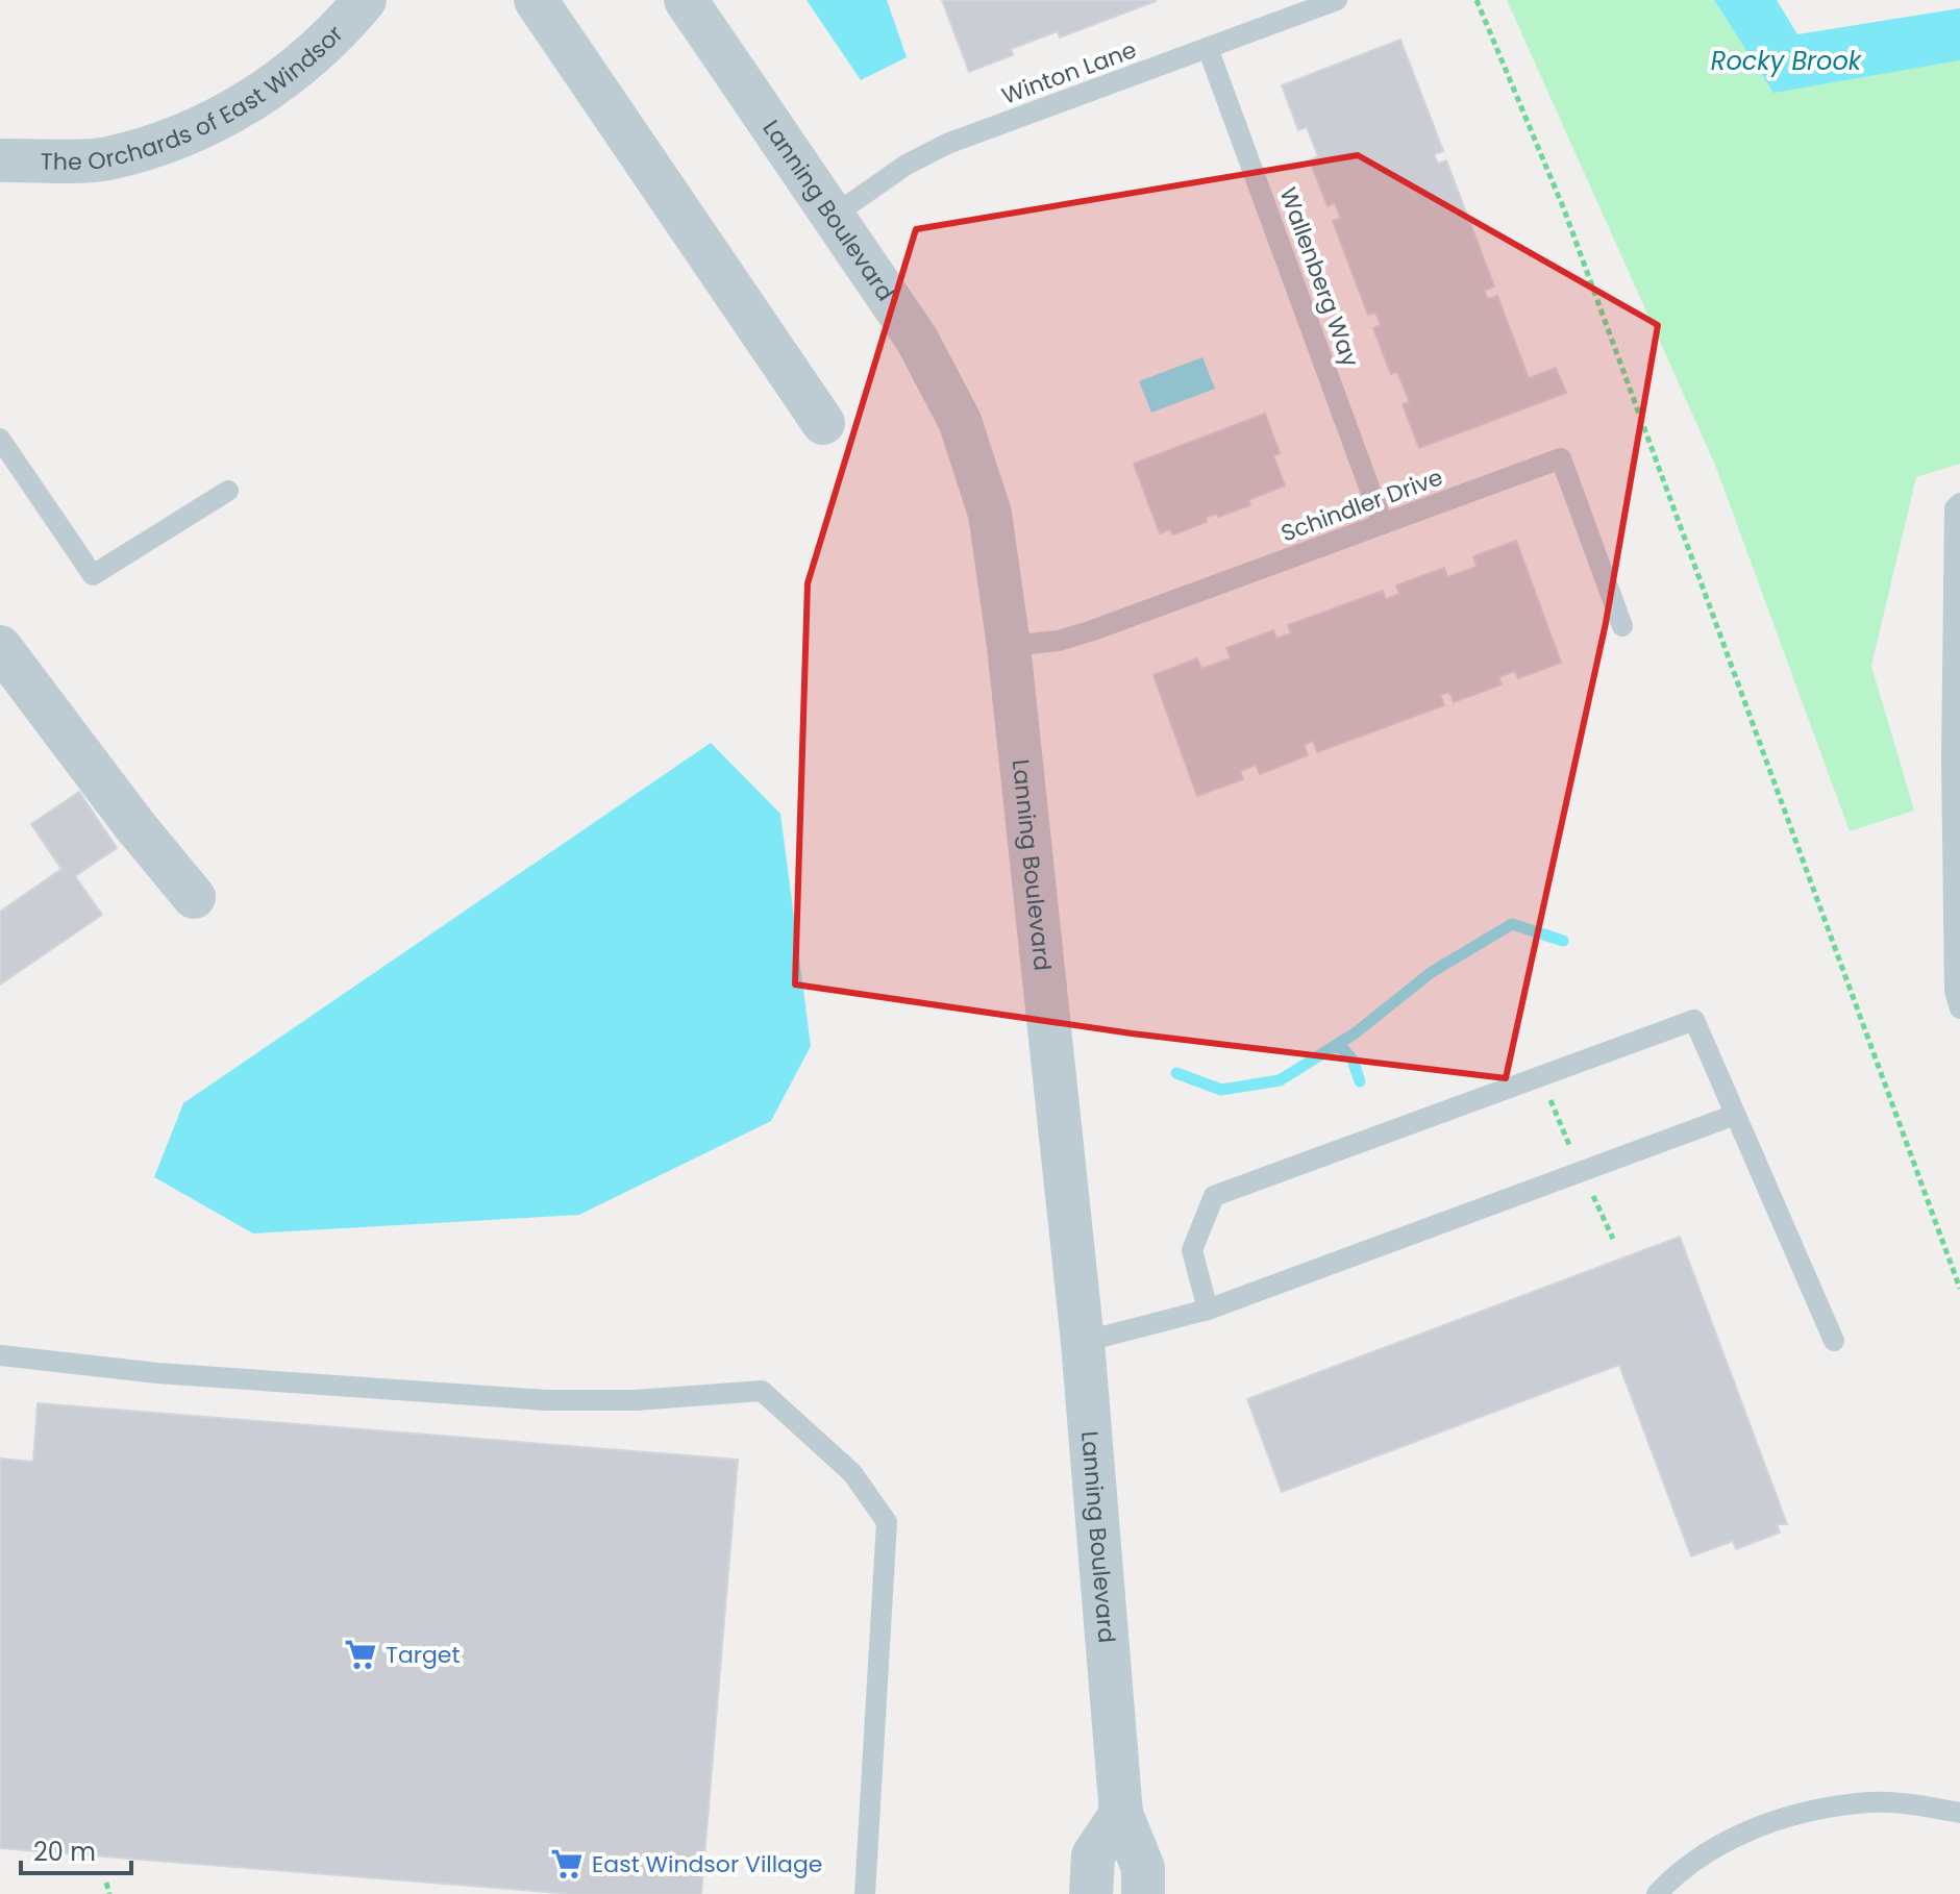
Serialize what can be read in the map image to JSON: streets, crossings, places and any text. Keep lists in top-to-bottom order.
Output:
{
  "streets": {
    "street": ["The Orchards of East Windsor", "Lanning Boulevard"],
    "lane": ["Winton Lane", "Wallenberg Way", "Schindler Drive"]
  },
  "crossings": [
    ["Winton Lane", "Lanning Boulevard"],
    ["Winton Lane", "Wallenberg Way"],
    ["Lanning Boulevard", "Schindler Drive"],
    ["Wallenberg Way", "Schindler Drive"]
  ],
  "water": ["Rocky Brook"],
  "places": {
    "supermarket": ["Target", "East Windsor Village"]
  },
  "scale_bar": "20 m"
}
